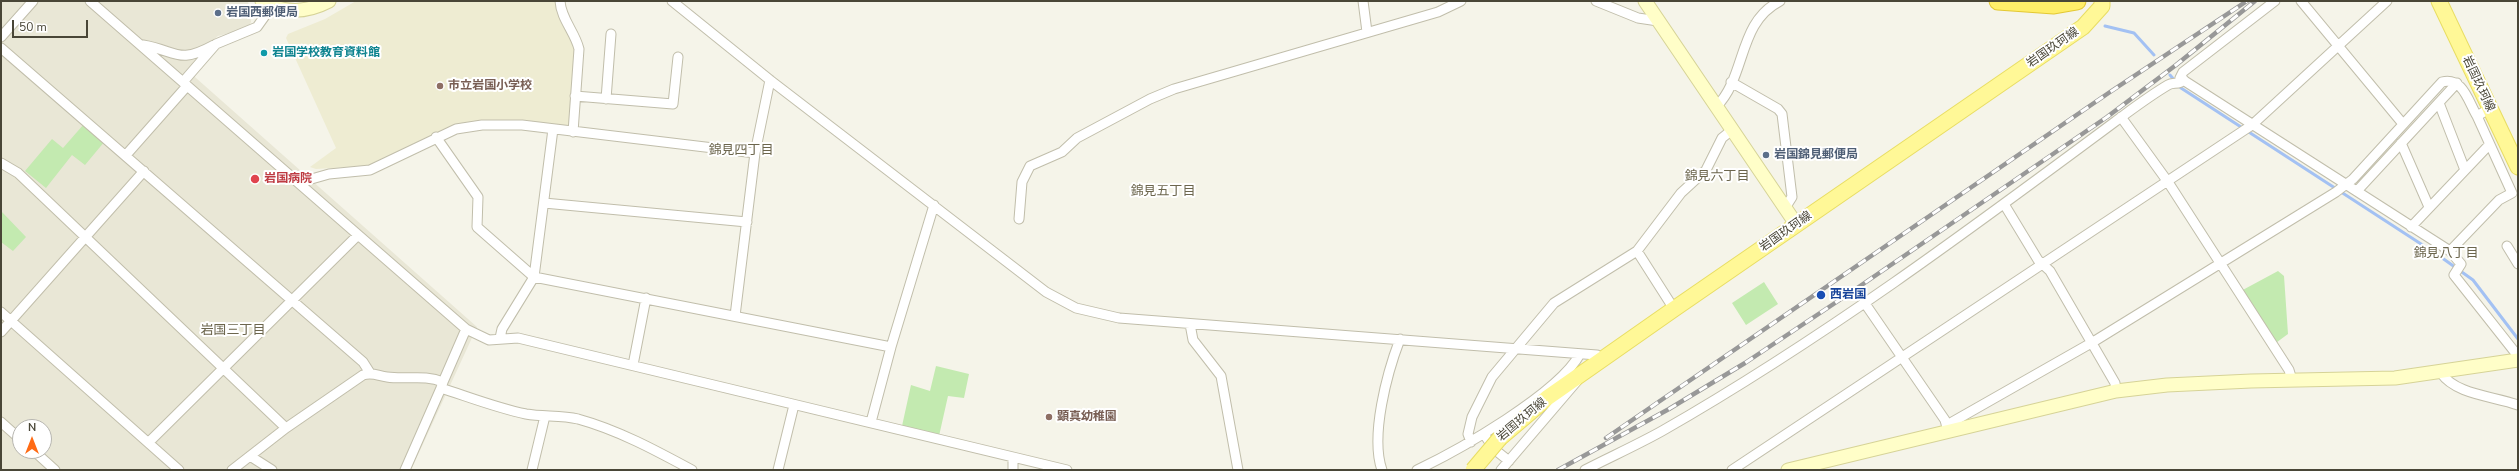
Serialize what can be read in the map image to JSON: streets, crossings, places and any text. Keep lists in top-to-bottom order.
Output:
{
  "streets": {
    "main road": ["岩国玖珂線"]
  },
  "districts": [
    "錦見四丁目",
    "錦見六丁目",
    "錦見五丁目",
    "錦見八丁目",
    "岩国三丁目"
  ],
  "places": [
    "岩国西郵便局",
    "岩国学校教育資料館",
    "市立岩国小学校",
    "岩国錦見郵便局",
    "岩国病院",
    "西岩国",
    "顕真幼稚園"
  ],
  "scale_bar": "50 m",
  "north": "top"
}
